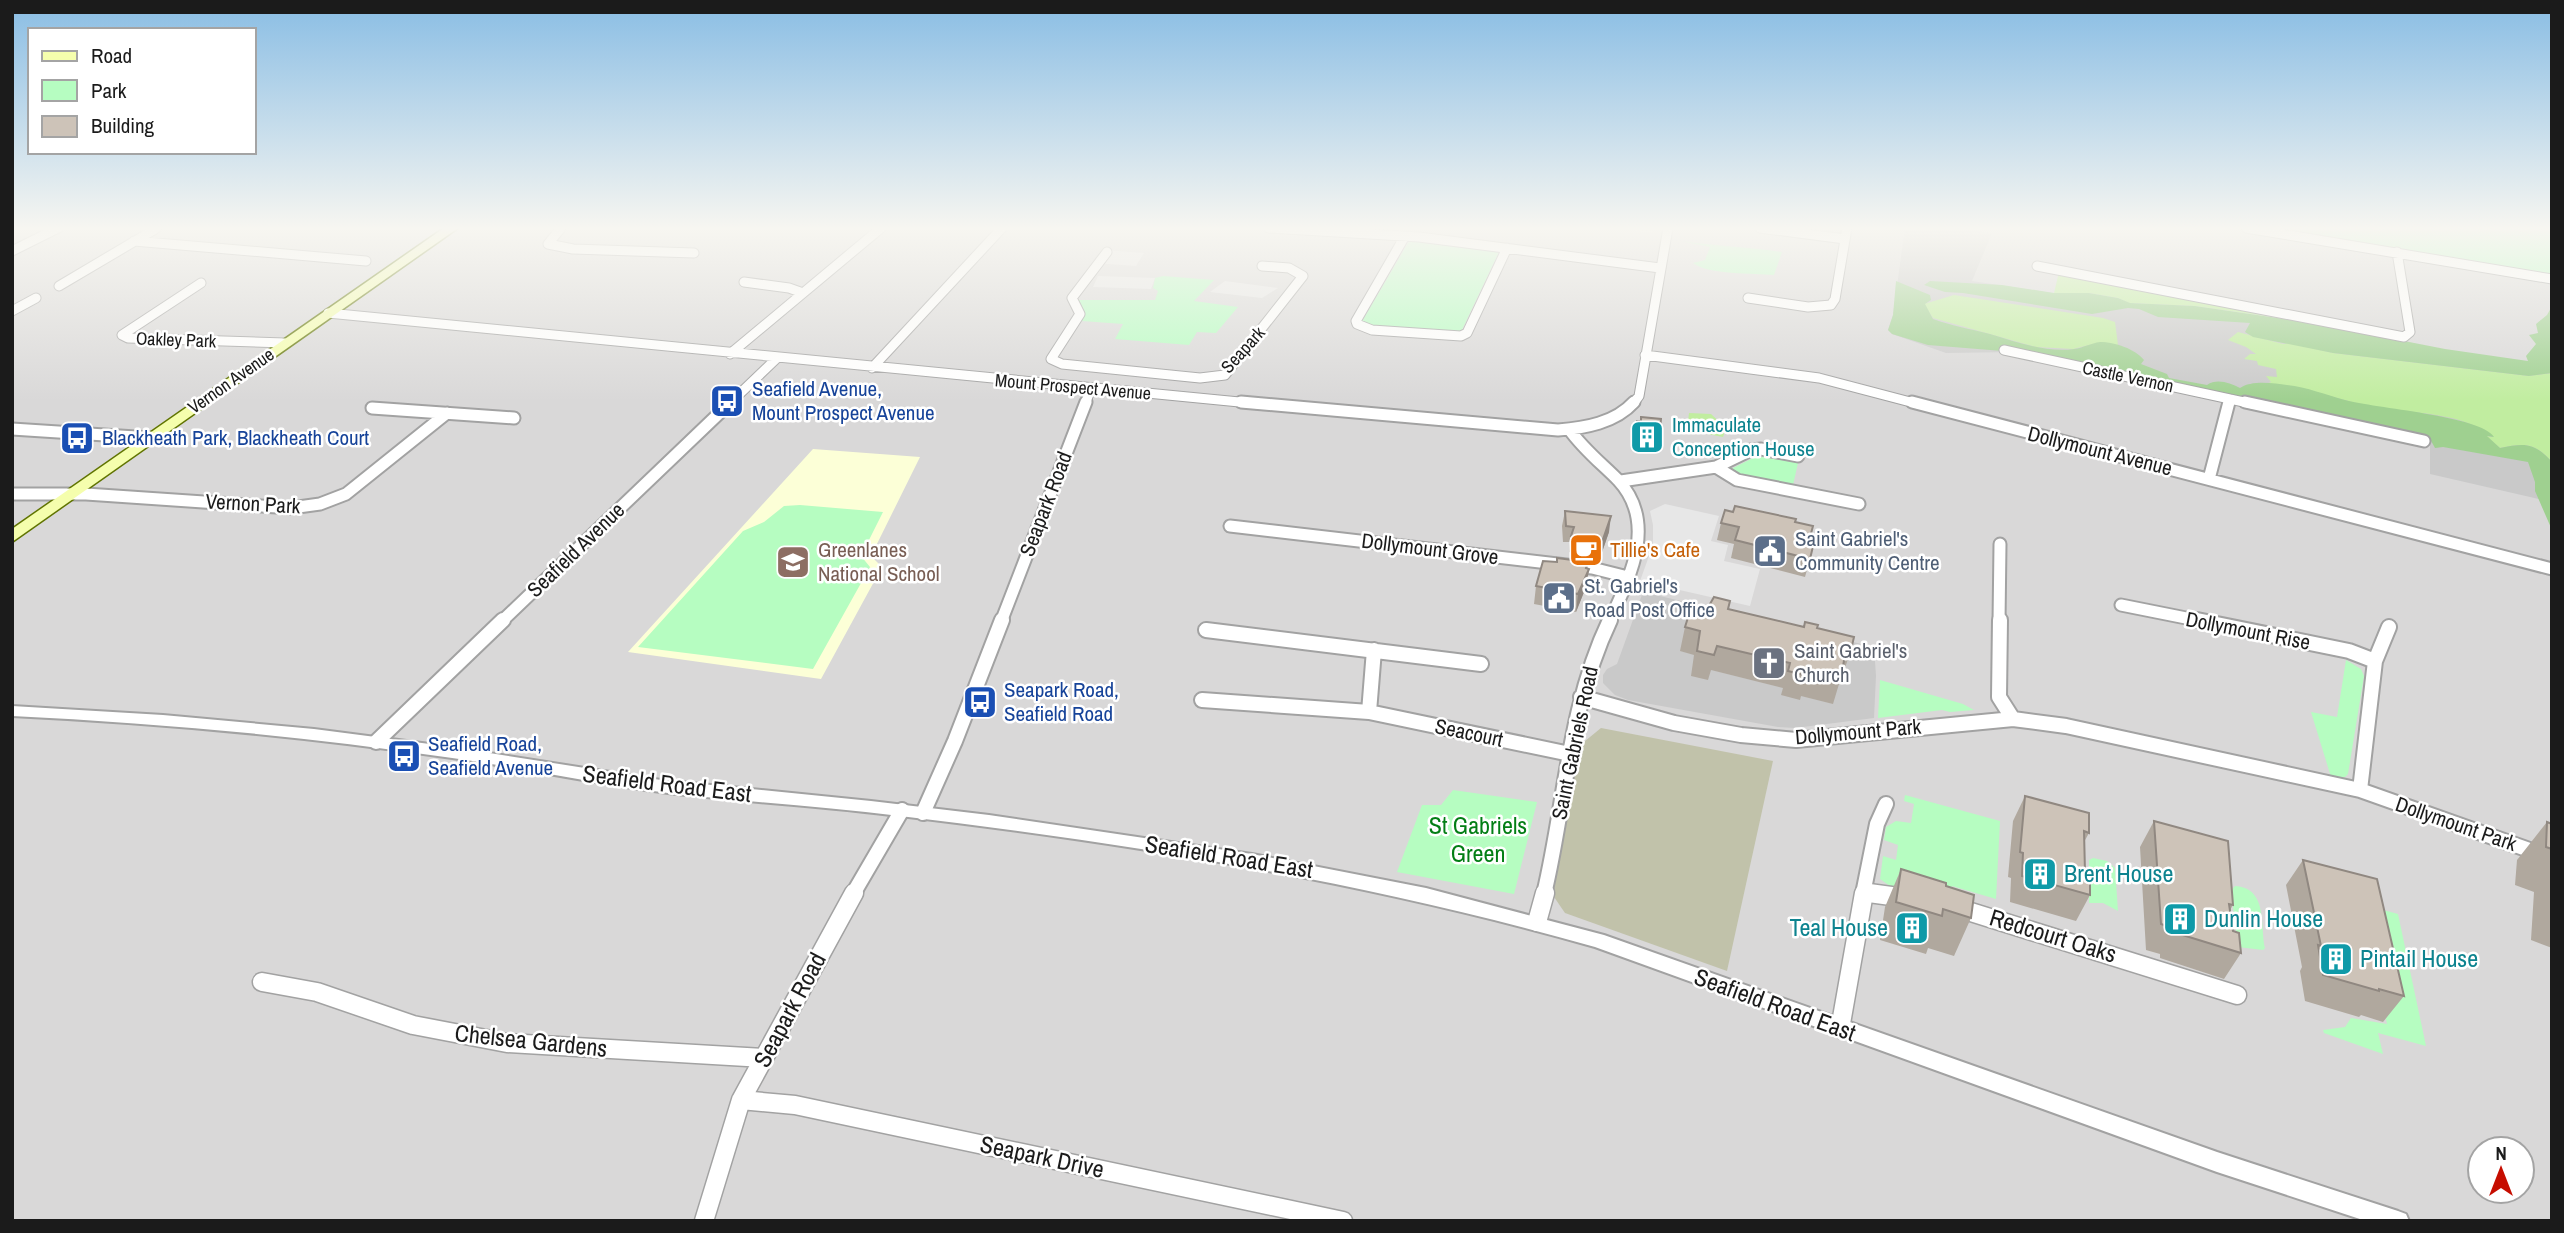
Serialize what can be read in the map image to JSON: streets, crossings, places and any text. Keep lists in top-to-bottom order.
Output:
{
  "streets": {
    "main road": ["Vernon Avenue"],
    "street": [
      "Oakley Park",
      "Seapark",
      "Castle Vernon",
      "Mount Prospect Avenue",
      "Dollymount Avenue",
      "Vernon Park",
      "Seapark Road",
      "Dollymount Grove",
      "Seafield Avenue",
      "Dollymount Rise",
      "Dollymount Park",
      "Seacourt",
      "Saint Gabriels Road",
      "Seafield Road East",
      "Redcourt Oaks",
      "Chelsea Gardens",
      "Seapark Drive"
    ]
  },
  "crossings": [
    ["Oakley Park", "Vernon Avenue"],
    ["Seapark", "Mount Prospect Avenue"],
    ["Vernon Avenue", "Mount Prospect Avenue"],
    ["Vernon Avenue", "Vernon Park"],
    ["Mount Prospect Avenue", "Dollymount Avenue"],
    ["Mount Prospect Avenue", "Seapark Road"],
    ["Mount Prospect Avenue", "Seafield Avenue"],
    ["Mount Prospect Avenue", "Saint Gabriels Road"],
    ["Seapark Road", "Seafield Road East"],
    ["Seapark Road", "Chelsea Gardens"],
    ["Seapark Road", "Seapark Drive"],
    ["Dollymount Grove", "Saint Gabriels Road"],
    ["Seafield Avenue", "Seafield Road East"],
    ["Dollymount Park", "Saint Gabriels Road"],
    ["Seacourt", "Saint Gabriels Road"],
    ["Saint Gabriels Road", "Seafield Road East"]
  ],
  "parks": ["St Gabriels Green"],
  "places": {
    "bus stop": [
      "Seafield Avenue, Mount Prospect Avenue",
      "Blackheath Park, Blackheath Court",
      "Seapark Road, Seafield Road",
      "Seafield Road, Seafield Avenue"
    ],
    "building": [
      "Immaculate Conception House",
      "Brent House",
      "Dunlin House",
      "Teal House",
      "Pintail House"
    ],
    "cafe": ["Tillie's Cafe"],
    "public building": ["Saint Gabriel's Community Centre", "St. Gabriel's Road Post Office"],
    "school or university": ["Greenlanes National School"],
    "church": ["Saint Gabriel's Church"]
  },
  "legend": ["Road", "Park", "Building"],
  "north": "top"
}
